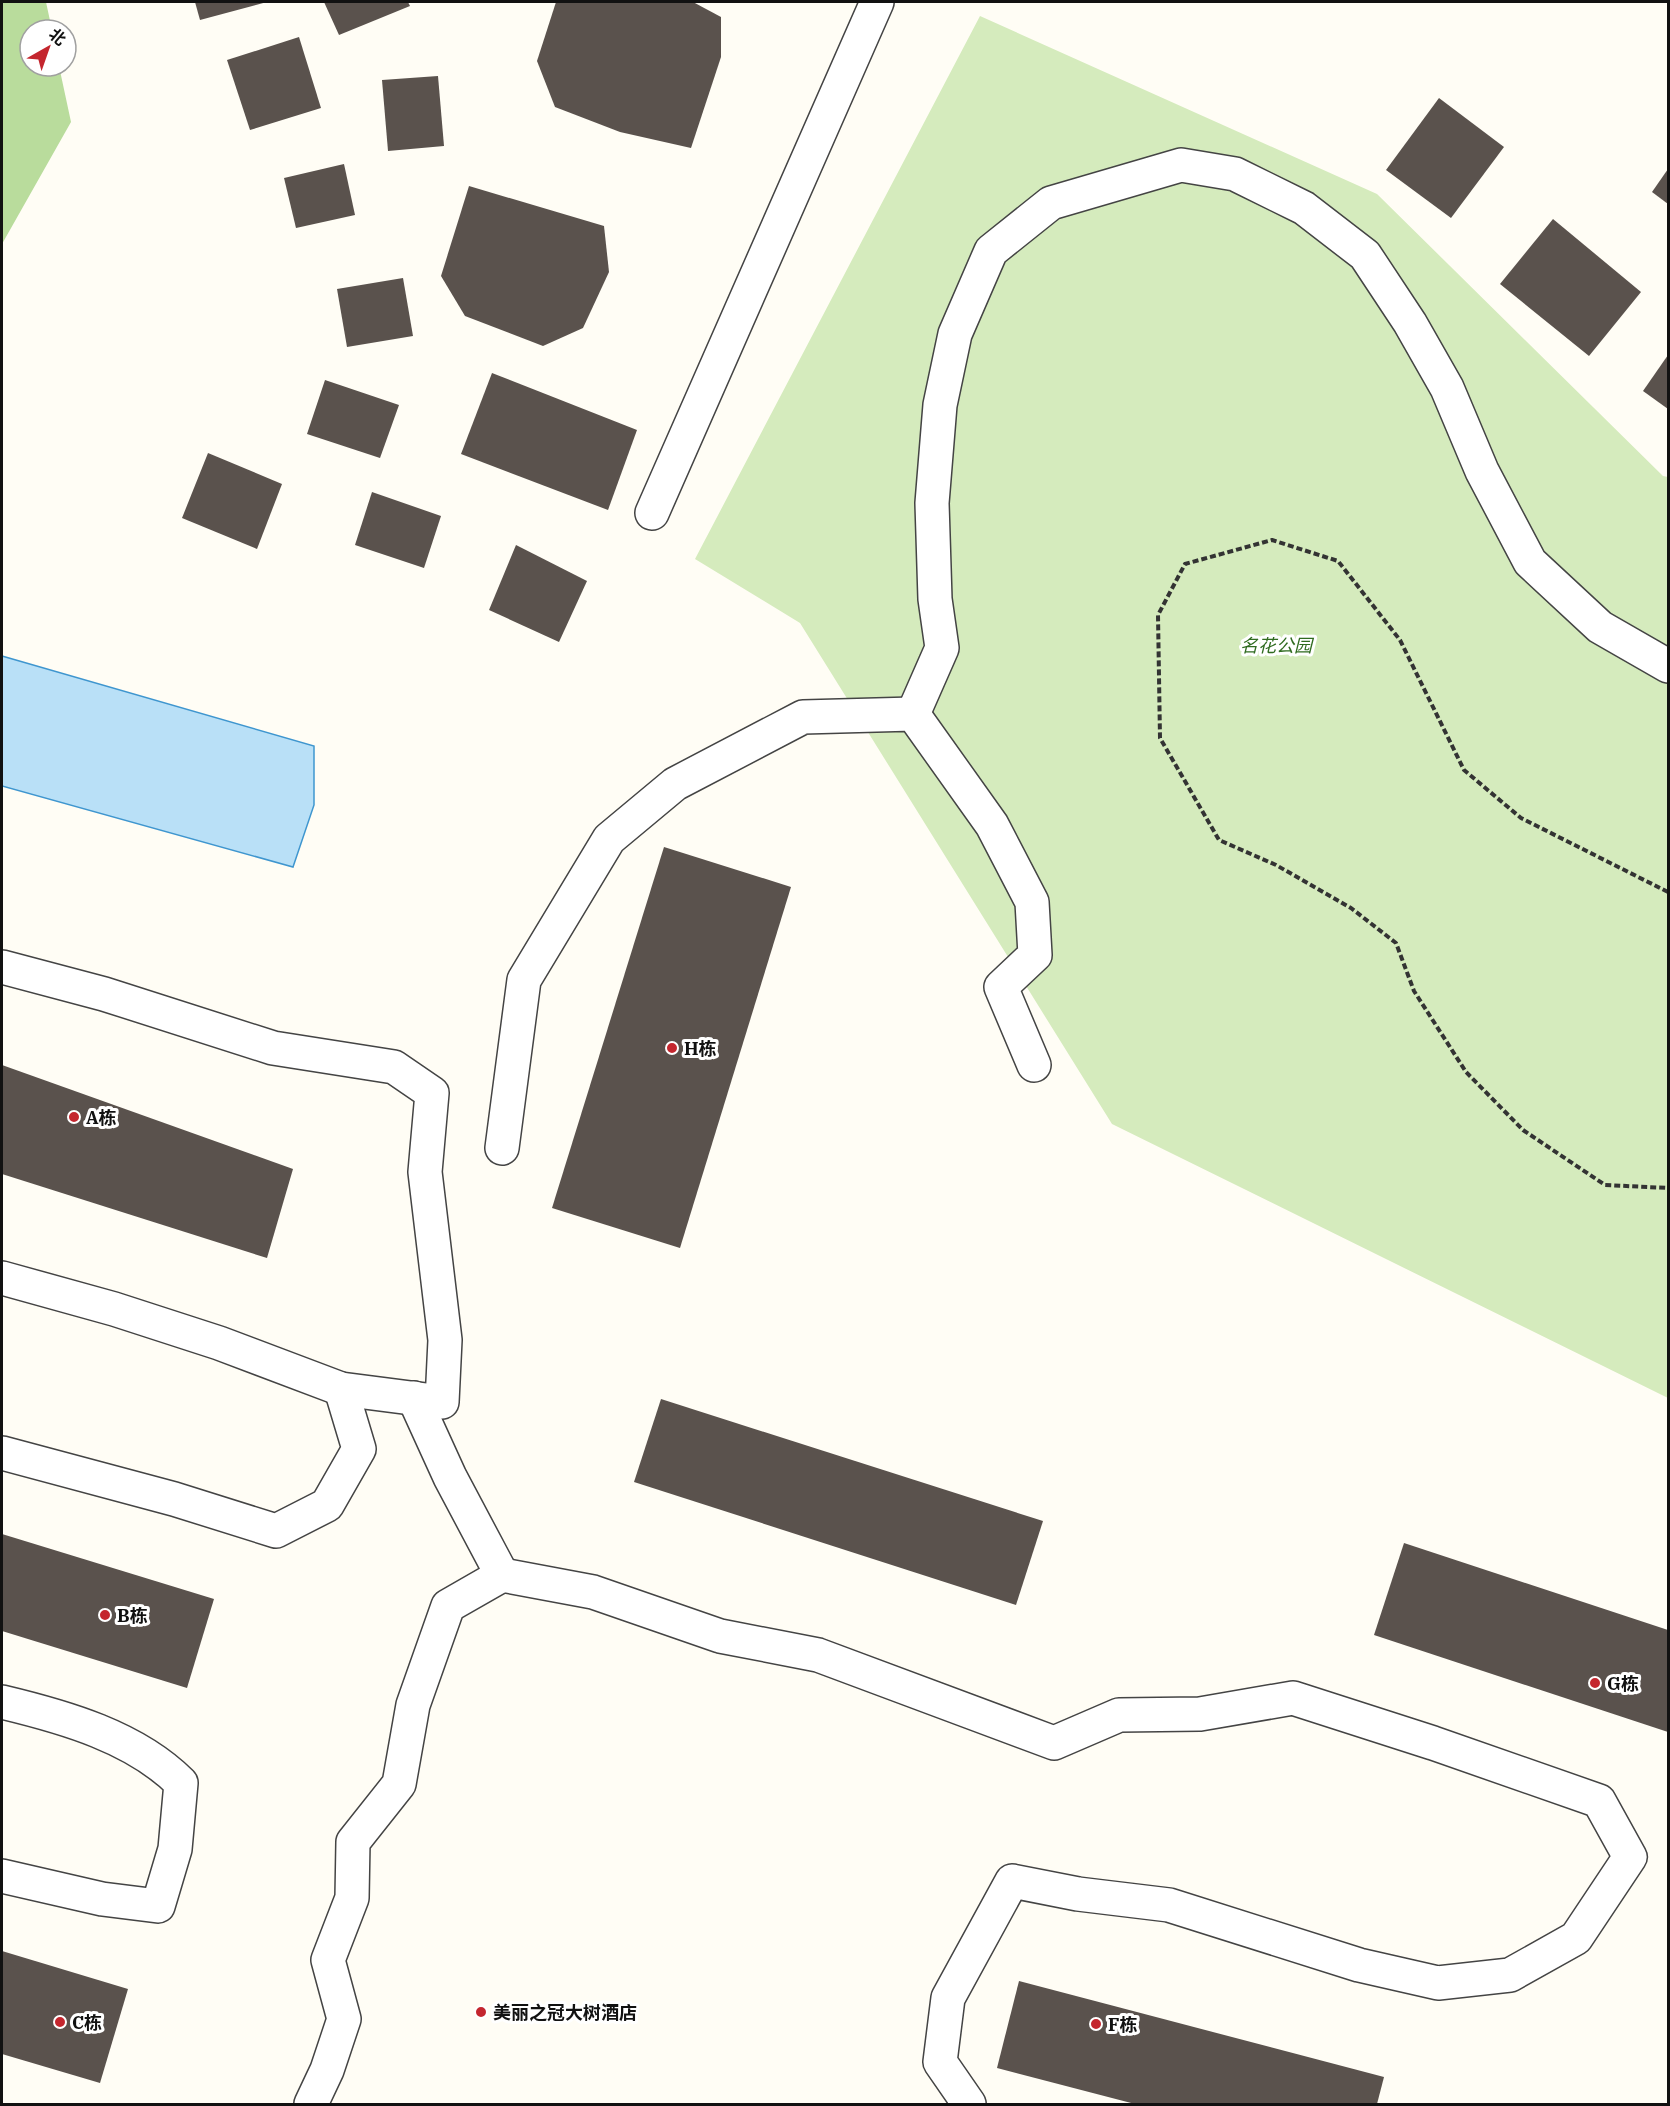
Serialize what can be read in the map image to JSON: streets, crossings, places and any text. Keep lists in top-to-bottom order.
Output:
{
  "parks": ["名花公园"],
  "places": [
    "H栋",
    "A栋",
    "B栋",
    "G栋",
    "美丽之冠大树酒店",
    "C栋",
    "F栋"
  ],
  "north": "top right"
}
